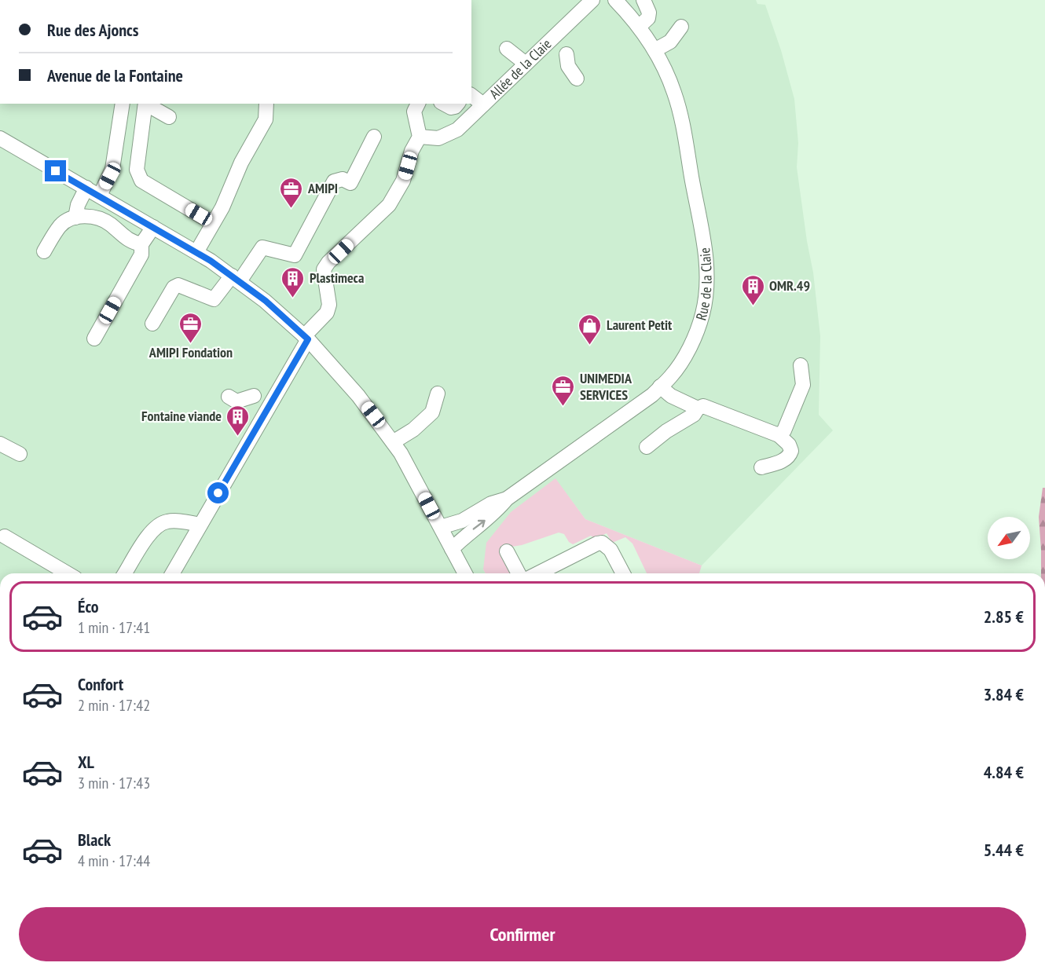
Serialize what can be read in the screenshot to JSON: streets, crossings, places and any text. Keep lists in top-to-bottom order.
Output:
{
  "streets": {
    "street": ["Allée de la Claie", "Rue de la Claie"]
  },
  "places": {
    "office": ["AMIPI", "AMIPI Fondation", "UNIMEDIA SERVICES"],
    "building": ["Plastimeca", "OMR.49", "Fontaine viande"],
    "shop": ["Laurent Petit"]
  },
  "north": "bottom left",
  "page": {
    "banner": ["Rue des Ajoncs", "Avenue de la Fontaine"],
    "list": [
      {
        "name": "Éco",
        "note": "1 min · 17:41",
        "value": "2.85 €"
      },
      {
        "name": "Confort",
        "note": "2 min · 17:42",
        "value": "3.84 €"
      },
      {
        "name": "XL",
        "note": "3 min · 17:43",
        "value": "4.84 €"
      },
      {
        "name": "Black",
        "note": "4 min · 17:44",
        "value": "5.44 €"
      }
    ],
    "buttons": "Confirmer"
  }
}
